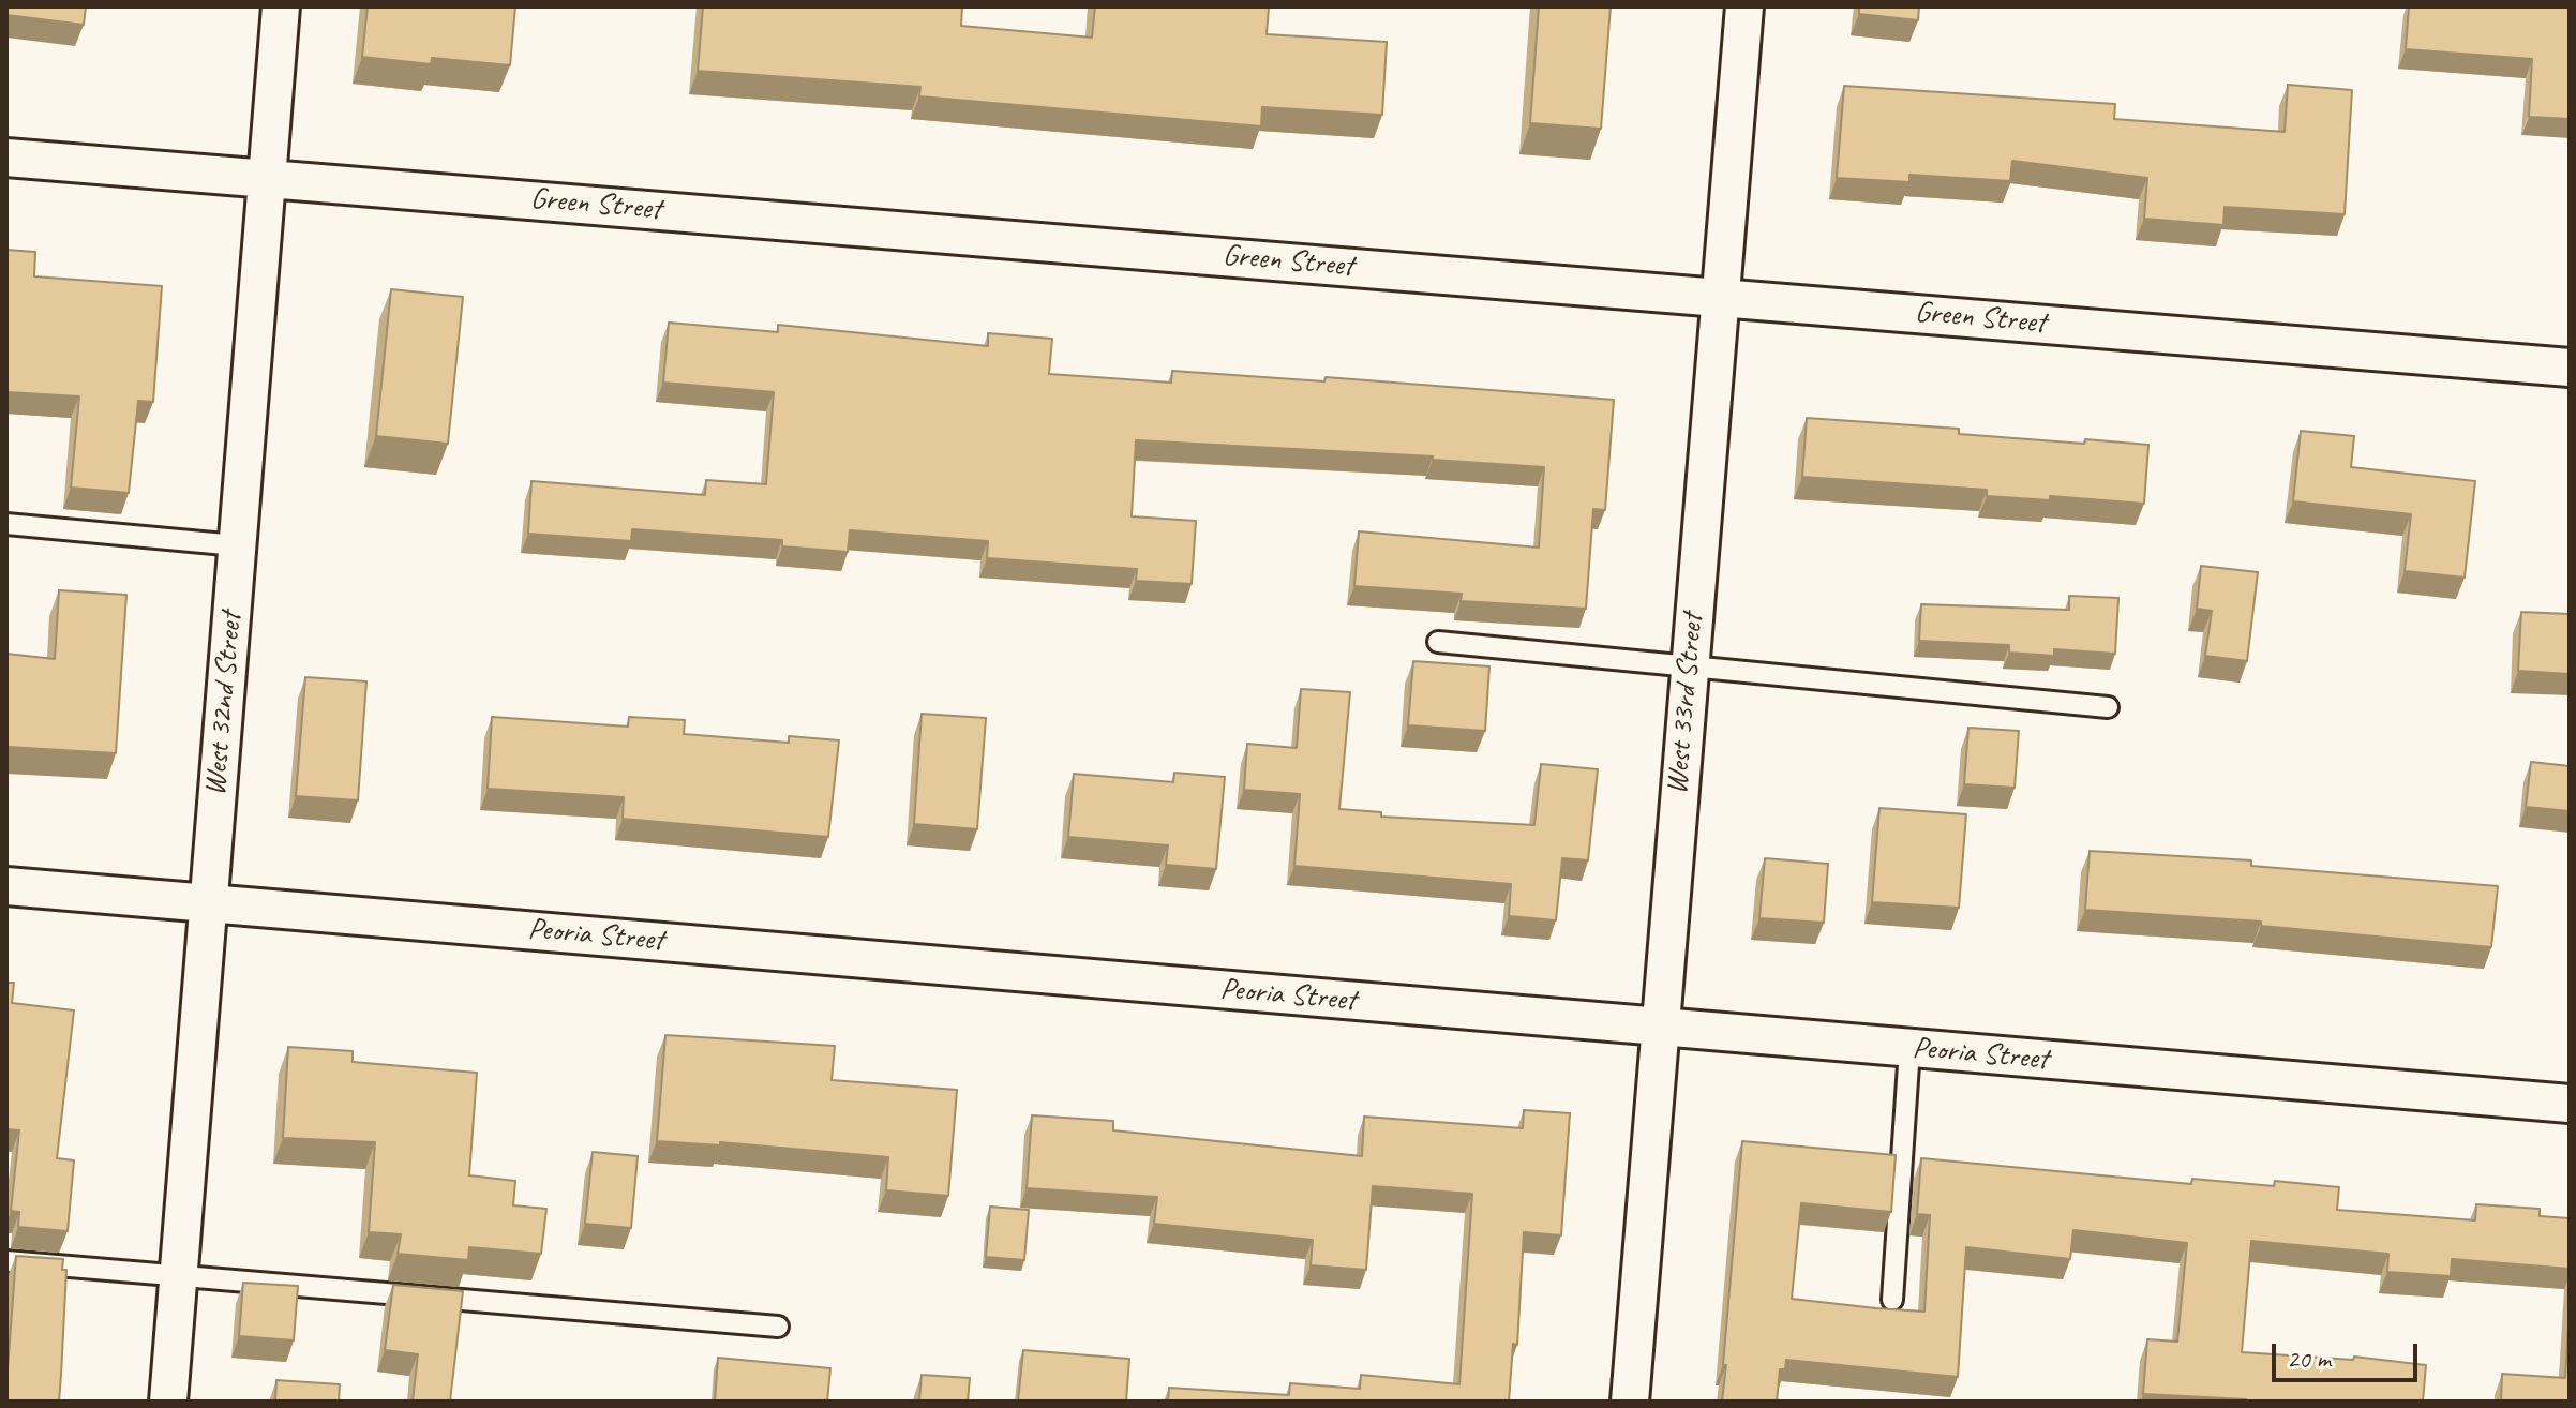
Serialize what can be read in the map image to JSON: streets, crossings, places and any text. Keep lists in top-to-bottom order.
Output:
{
  "streets": {
    "street": [
      "Green Street",
      "West 32nd Street",
      "West 33rd Street",
      "Peoria Street"
    ]
  },
  "crossings": [
    ["Green Street", "West 32nd Street"],
    ["Green Street", "West 33rd Street"],
    ["West 32nd Street", "Peoria Street"],
    ["West 33rd Street", "Peoria Street"]
  ],
  "scale_bar": "20 m"
}
